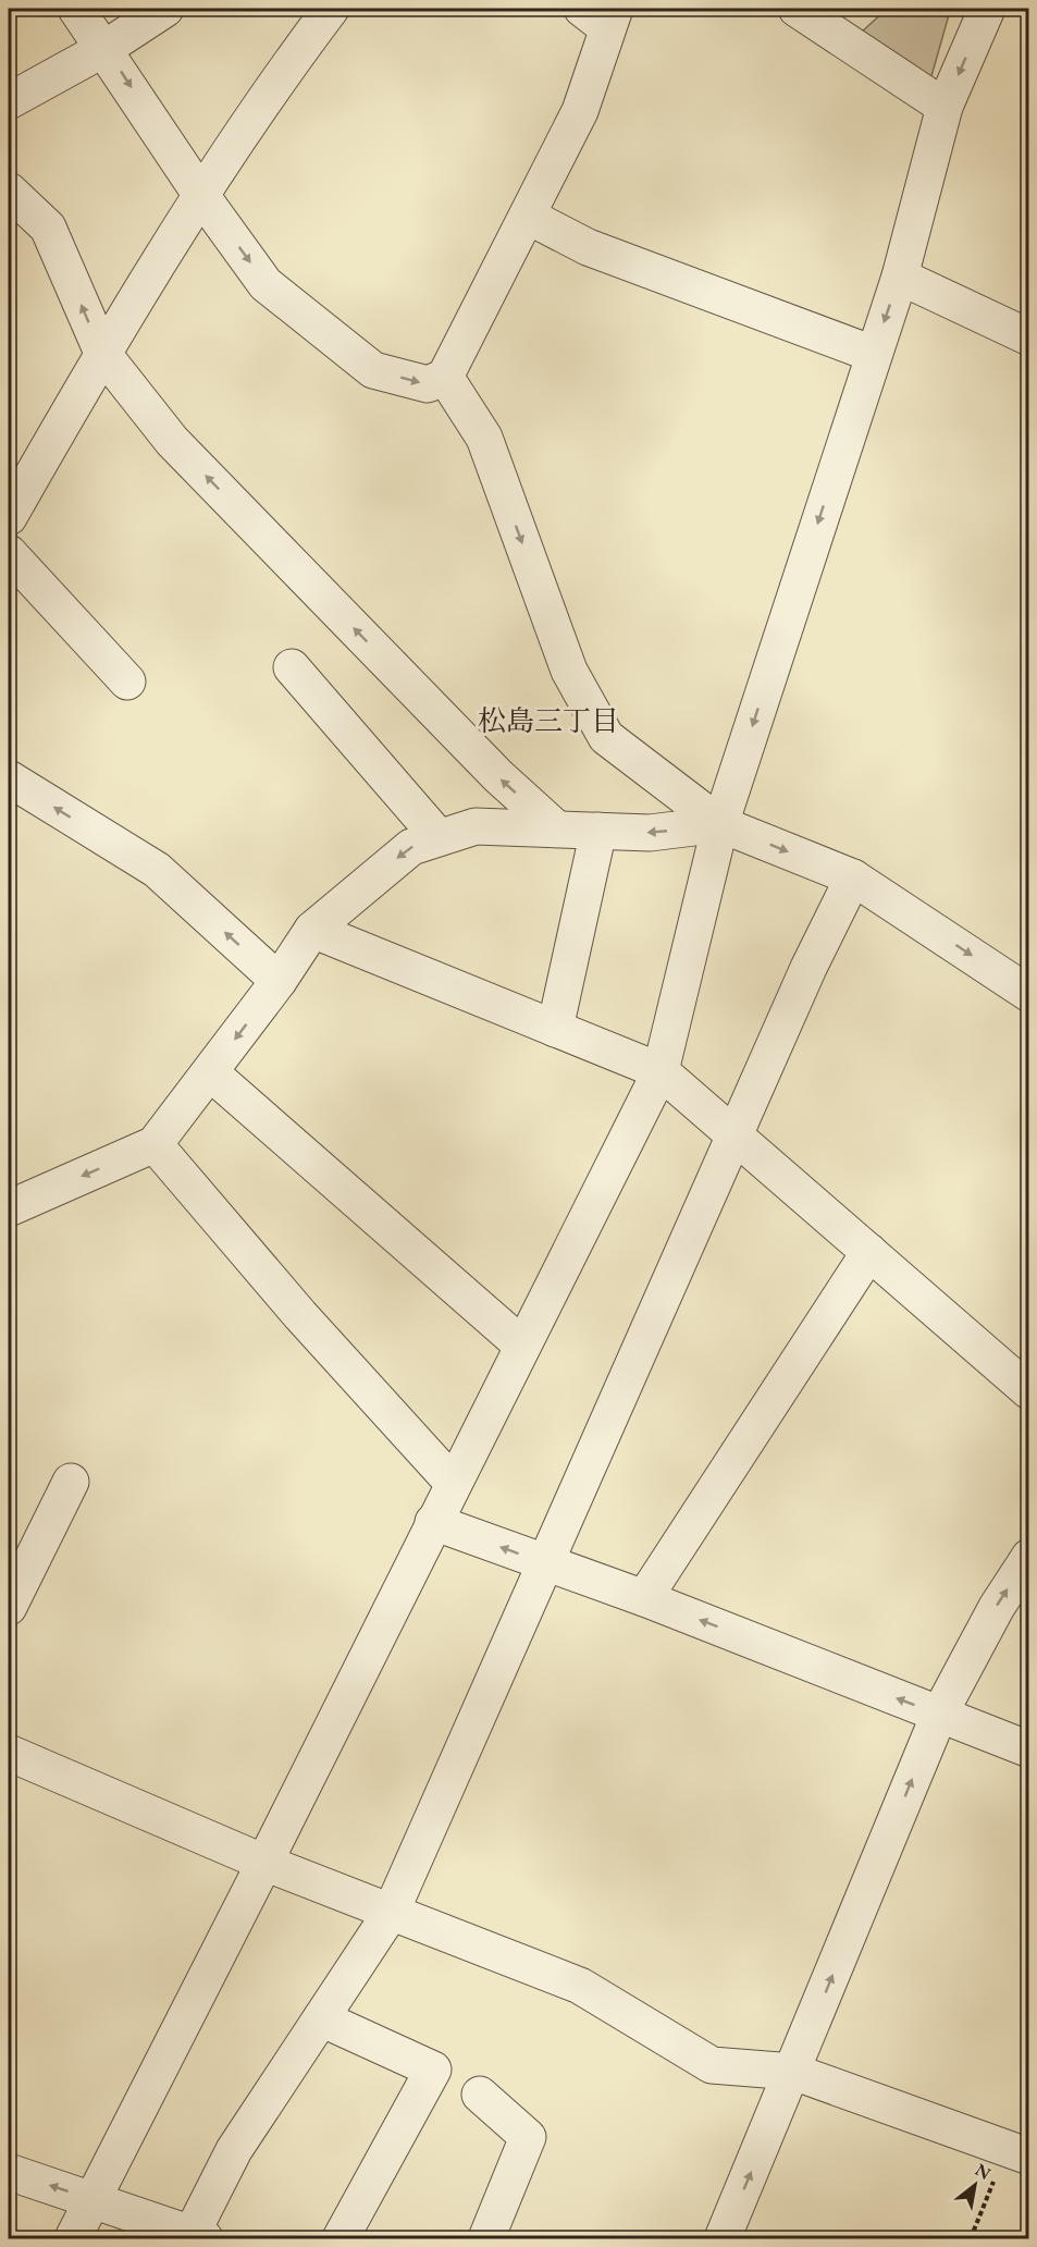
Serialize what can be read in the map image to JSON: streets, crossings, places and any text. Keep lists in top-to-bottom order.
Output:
{
  "districts": ["松島三丁目"],
  "north": "top right"
}
